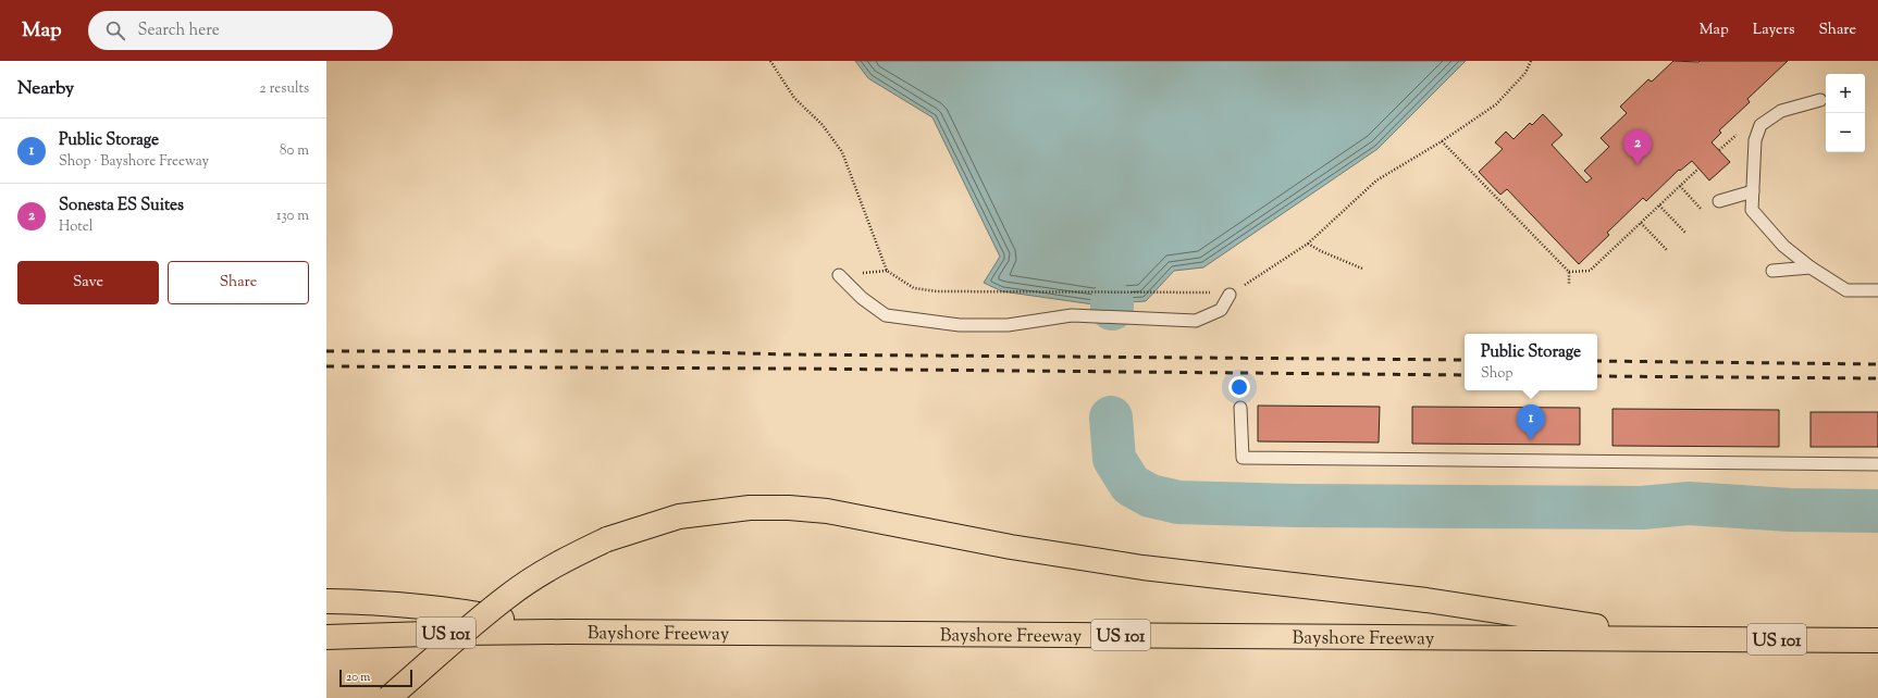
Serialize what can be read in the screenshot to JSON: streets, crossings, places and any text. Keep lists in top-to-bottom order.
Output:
{
  "streets": {
    "highway": ["US 101", "Bayshore Freeway"]
  },
  "scale_bar": "20 m",
  "page": {
    "header": "Map",
    "search": "Search here",
    "nav": ["Map", "Layers", "Share"],
    "heading": ["Nearby", "2 results"],
    "map_buttons": ["+", "−"],
    "list": [
      {
        "mark": "1",
        "name": "Public Storage",
        "note": "Shop · Bayshore Freeway",
        "value": "80 m"
      },
      {
        "mark": "2",
        "name": "Sonesta ES Suites",
        "note": "Hotel",
        "value": "130 m"
      }
    ],
    "pins": ["2", "1"],
    "buttons": ["Save", "Share"],
    "popup": ["Public Storage", "Shop"],
    "scale": "20 m"
  }
}
